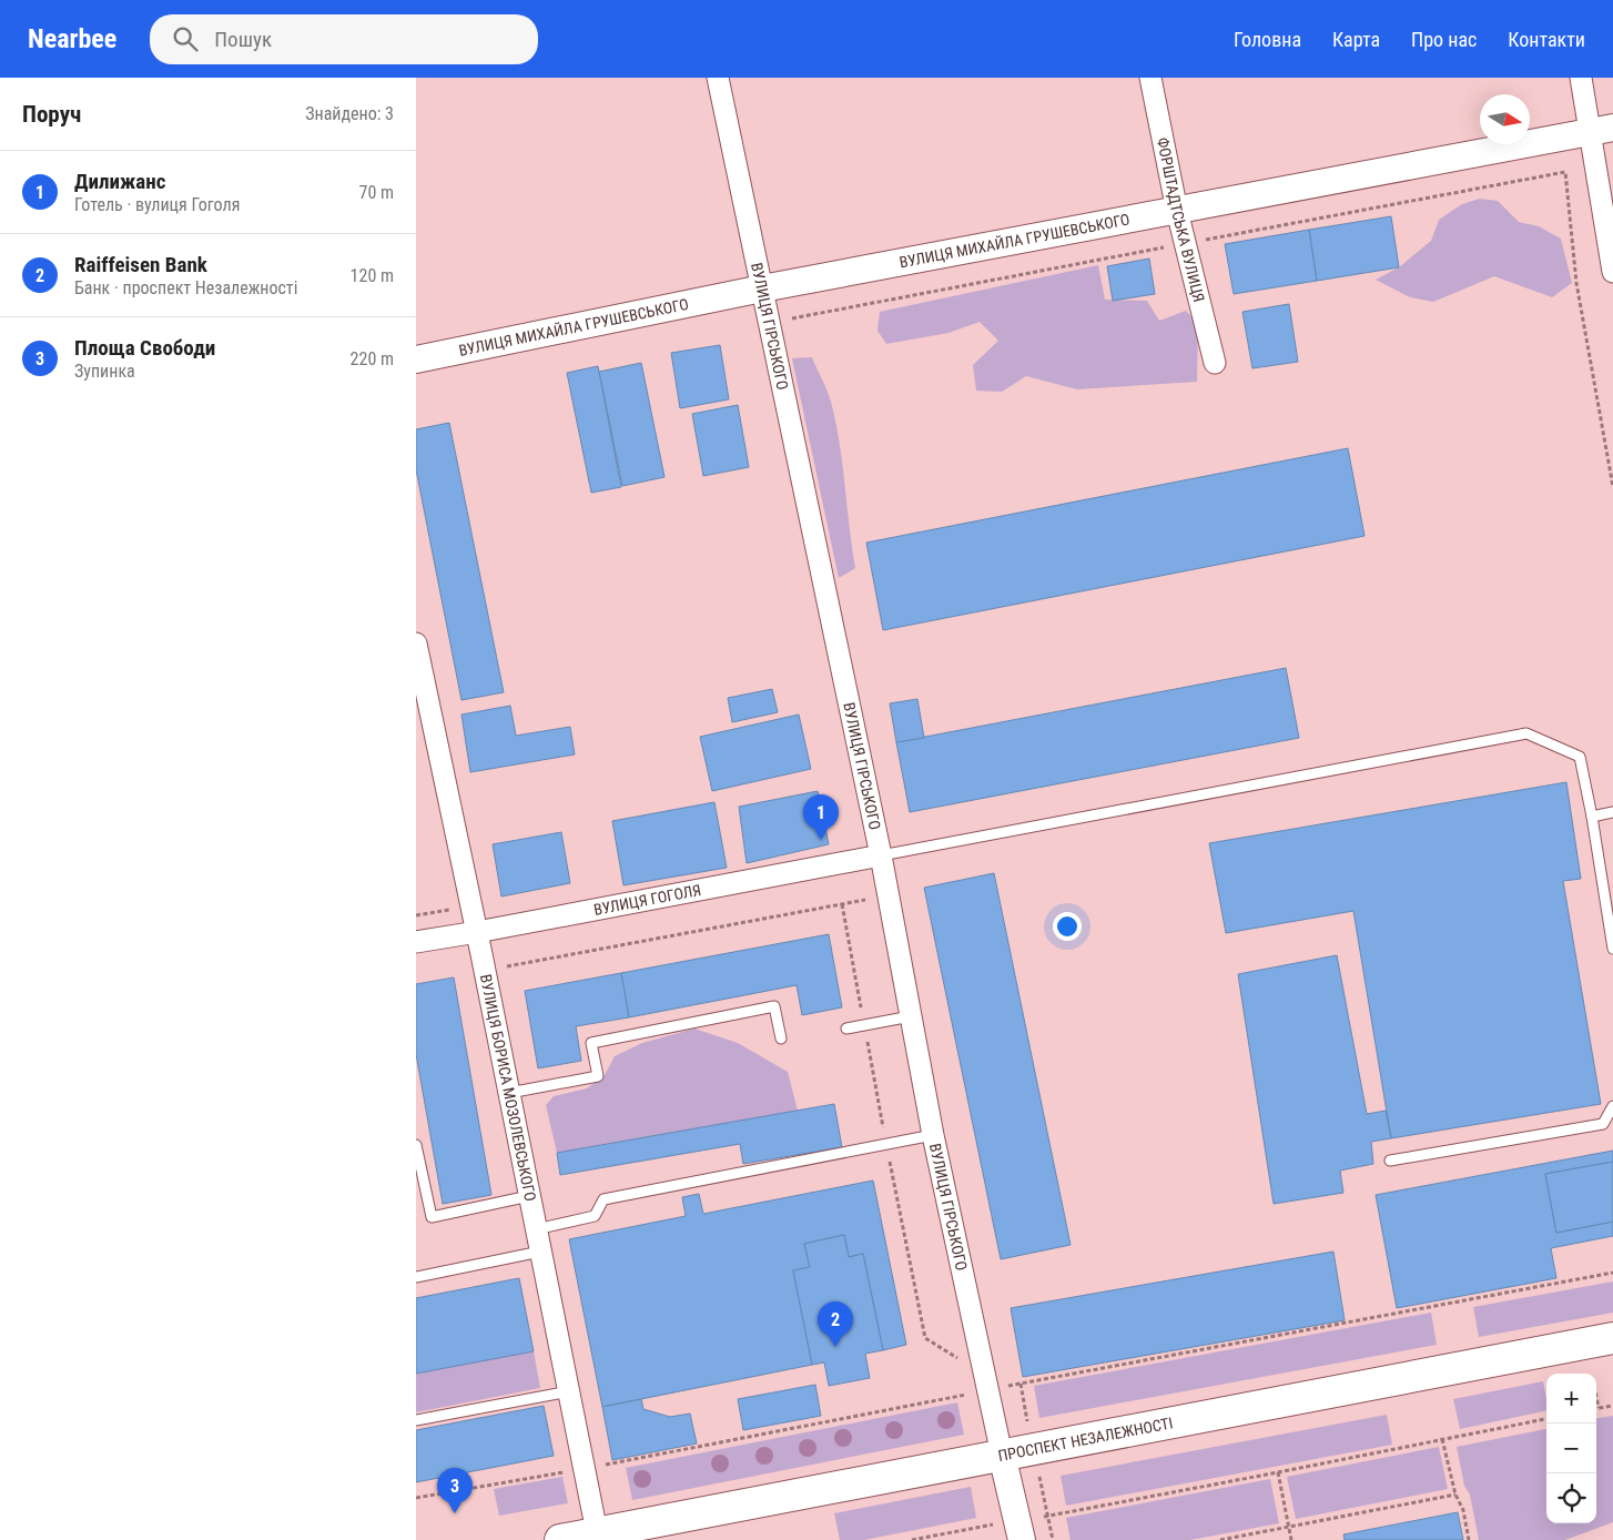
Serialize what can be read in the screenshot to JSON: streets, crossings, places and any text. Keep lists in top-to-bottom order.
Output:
{
  "streets": {
    "main road": ["ПРОСПЕКТ НЕЗАЛЕЖНОСТІ"],
    "street": [
      "ФОРШТАДТСЬКА ВУЛИЦЯ",
      "ВУЛИЦЯ МИХАЙЛА ГРУШЕВСЬКОГО",
      "ВУЛИЦЯ ГІРСЬКОГО",
      "ВУЛИЦЯ ГОГОЛЯ",
      "ВУЛИЦЯ БОРИСА МОЗОЛЕВСЬКОГО"
    ]
  },
  "crossings": [
    ["ФОРШТАДТСЬКА ВУЛИЦЯ", "ВУЛИЦЯ МИХАЙЛА ГРУШЕВСЬКОГО"],
    ["ВУЛИЦЯ МИХАЙЛА ГРУШЕВСЬКОГО", "ВУЛИЦЯ ГІРСЬКОГО"],
    ["ВУЛИЦЯ ГІРСЬКОГО", "ВУЛИЦЯ ГОГОЛЯ"],
    ["ВУЛИЦЯ ГІРСЬКОГО", "ПРОСПЕКТ НЕЗАЛЕЖНОСТІ"],
    ["ВУЛИЦЯ ГОГОЛЯ", "ВУЛИЦЯ БОРИСА МОЗОЛЕВСЬКОГО"],
    ["ВУЛИЦЯ БОРИСА МОЗОЛЕВСЬКОГО", "ПРОСПЕКТ НЕЗАЛЕЖНОСТІ"]
  ],
  "north": "right",
  "page": {
    "header": "Nearbee",
    "search": "Пошук",
    "nav": [
      "Головна",
      "Карта",
      "Про нас",
      "Контакти"
    ],
    "heading": ["Поруч", "Знайдено: 3"],
    "list": [
      {
        "mark": "1",
        "name": "Дилижанс",
        "note": "Готель · вулиця Гоголя",
        "value": "70 m"
      },
      {
        "mark": "2",
        "name": "Raiffeisen Bank",
        "note": "Банк · проспект Незалежності",
        "value": "120 m"
      },
      {
        "mark": "3",
        "name": "Площа Свободи",
        "note": "Зупинка",
        "value": "220 m"
      }
    ],
    "pins": ["1", "2", "3"],
    "map_buttons": ["+", "−"]
  }
}
